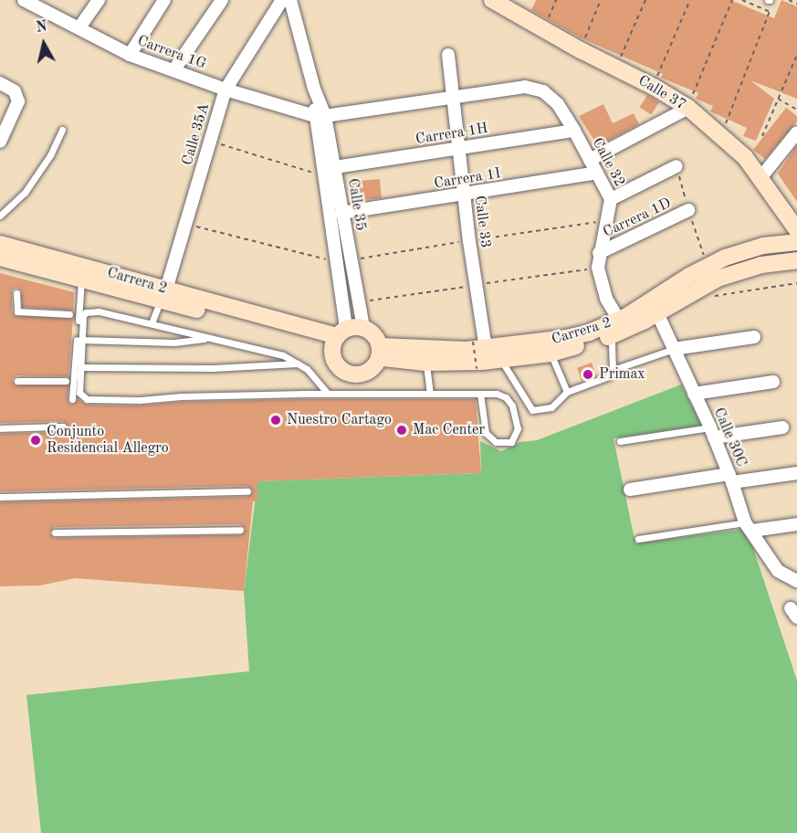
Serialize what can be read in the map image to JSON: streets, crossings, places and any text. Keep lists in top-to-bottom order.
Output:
{
  "streets": {
    "main road": ["Calle 37", "Carrera 2"],
    "street": [
      "Carrera 1G",
      "Calle 35A",
      "Carrera 1H",
      "Calle 32",
      "Carrera 1I",
      "Calle 35",
      "Carrera 1D",
      "Calle 33",
      "Calle 30C"
    ]
  },
  "crossings": [
    ["Carrera 1G", "Calle 35A"],
    ["Carrera 1G", "Calle 35"],
    ["Calle 35A", "Carrera 2"],
    ["Carrera 1H", "Calle 32"],
    ["Carrera 1H", "Calle 35"],
    ["Carrera 1H", "Calle 33"],
    ["Calle 32", "Carrera 1I"],
    ["Calle 32", "Carrera 1D"],
    ["Calle 32", "Calle 33"],
    ["Calle 32", "Carrera 2"],
    ["Carrera 1I", "Calle 35"],
    ["Carrera 1I", "Calle 33"],
    ["Calle 35", "Carrera 2"],
    ["Calle 33", "Carrera 2"],
    ["Carrera 2", "Calle 30C"]
  ],
  "places": [
    "Primax",
    "Nuestro Cartago",
    "Mac Center",
    "Conjunto Residencial Allegro"
  ],
  "north": "top"
}
